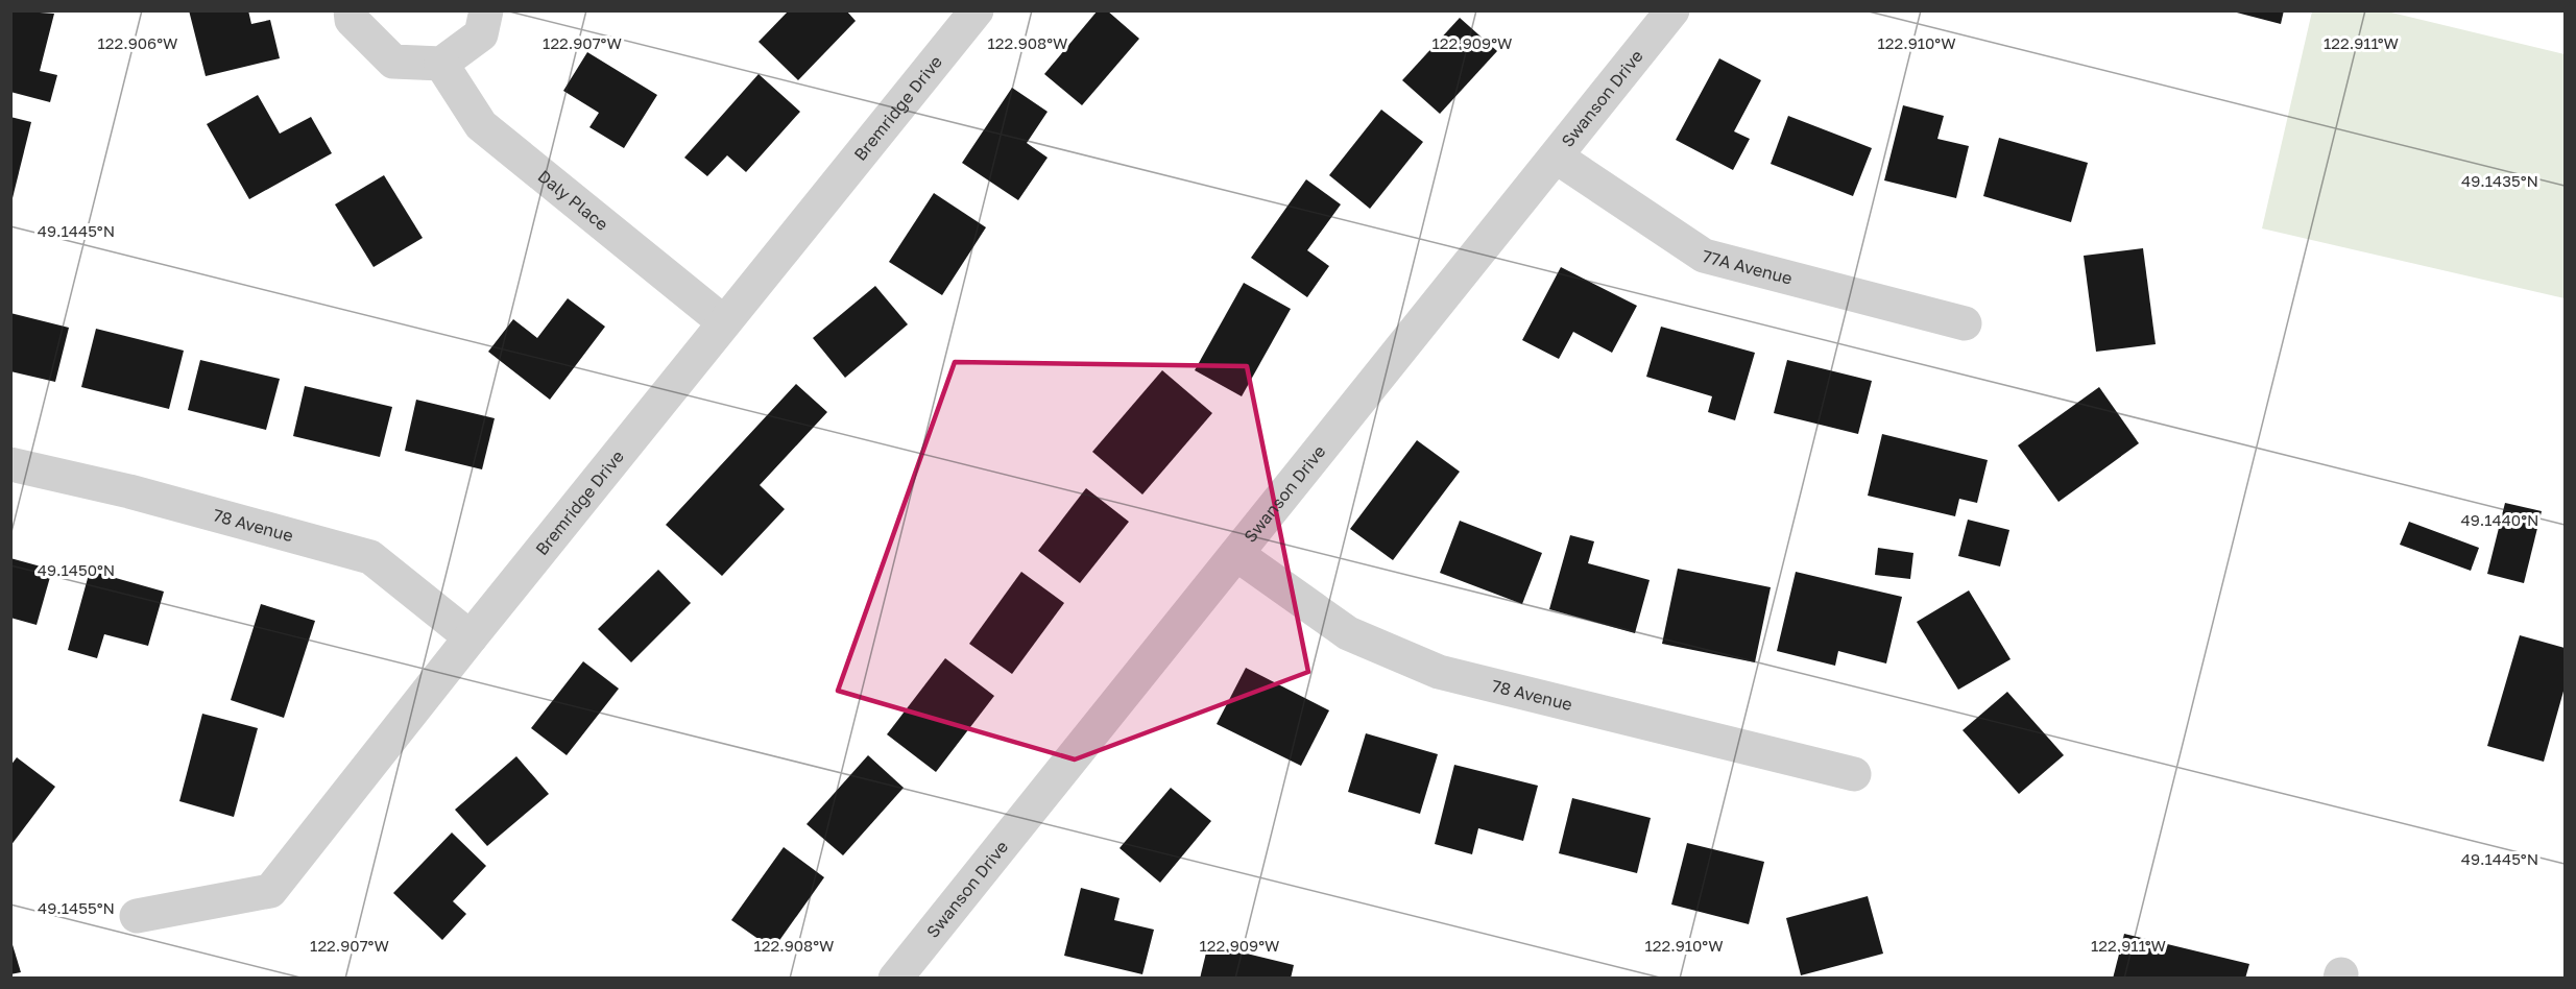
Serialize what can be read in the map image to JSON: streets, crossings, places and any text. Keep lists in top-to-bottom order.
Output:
{
  "streets": {
    "street": [
      "Swanson Drive",
      "Bremridge Drive",
      "Daly Place",
      "77A Avenue",
      "78 Avenue"
    ]
  },
  "crossings": [
    ["Swanson Drive", "77A Avenue"],
    ["Swanson Drive", "78 Avenue"],
    ["Bremridge Drive", "Daly Place"],
    ["Bremridge Drive", "78 Avenue"]
  ],
  "coordinates": [
    "122.906°W",
    "122.907°W",
    "122.908°W",
    "122.909°W",
    "122.910°W",
    "122.911°W",
    "49.1435°N",
    "49.1445°N",
    "49.1440°N",
    "49.1450°N",
    "49.1455°N"
  ]
}
